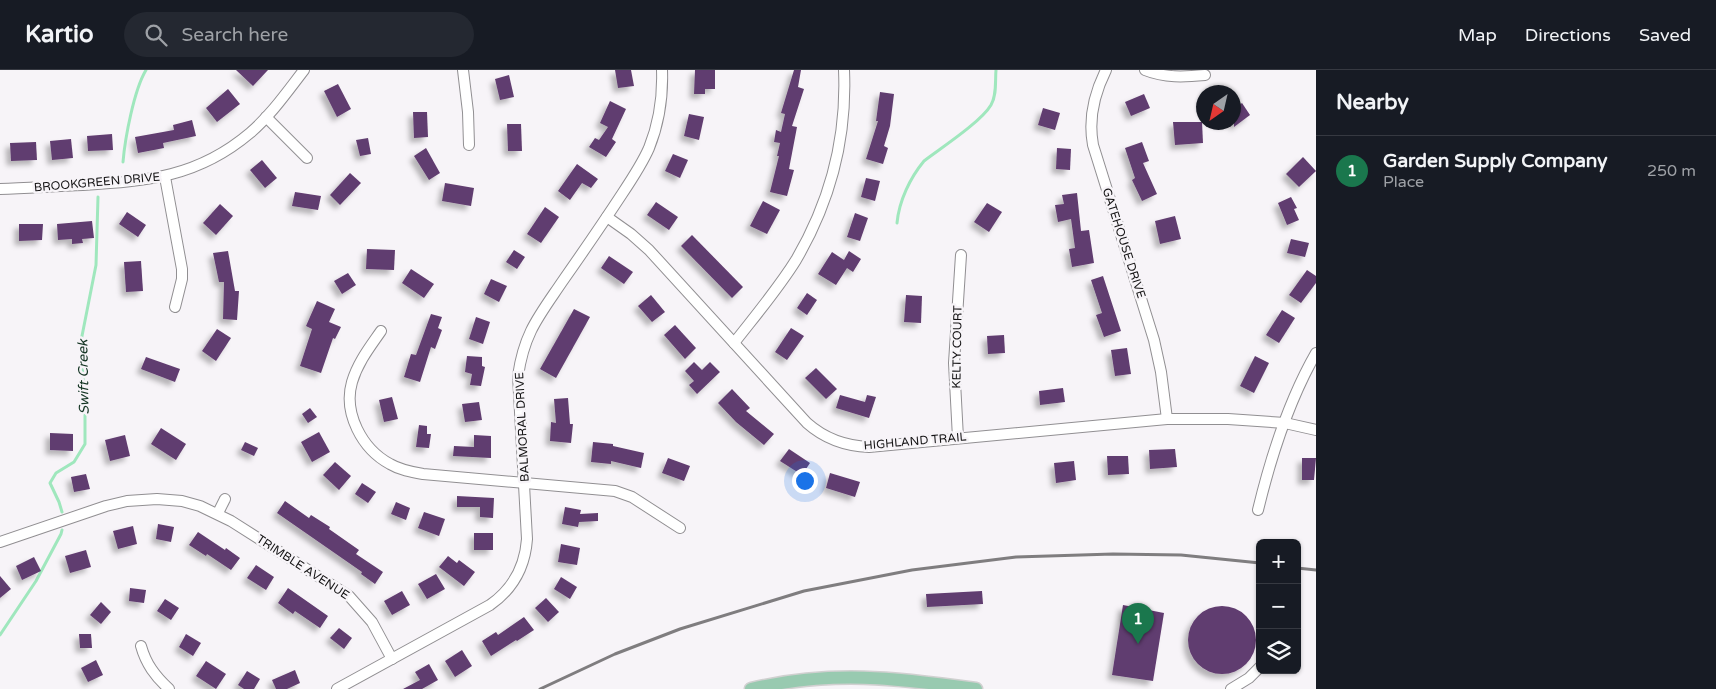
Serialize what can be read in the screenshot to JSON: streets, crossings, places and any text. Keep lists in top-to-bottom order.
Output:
{
  "streets": {
    "street": [
      "BROOKGREEN DRIVE",
      "GATEHOUSE DRIVE",
      "KELTY COURT",
      "BALMORAL DRIVE",
      "HIGHLAND TRAIL",
      "TRIMBLE AVENUE"
    ]
  },
  "crossings": [
    ["GATEHOUSE DRIVE", "HIGHLAND TRAIL"],
    ["KELTY COURT", "HIGHLAND TRAIL"],
    ["BALMORAL DRIVE", "HIGHLAND TRAIL"],
    ["BALMORAL DRIVE", "TRIMBLE AVENUE"]
  ],
  "water": ["Swift Creek"],
  "north": "bottom left",
  "page": {
    "header": "Kartio",
    "search": "Search here",
    "nav": ["Map", "Directions", "Saved"],
    "heading": "Nearby",
    "list": [
      {
        "mark": "1",
        "name": "Garden Supply Company",
        "note": "Place",
        "value": "250 m"
      }
    ],
    "map_buttons": ["+", "−"],
    "pins": "1"
  }
}
